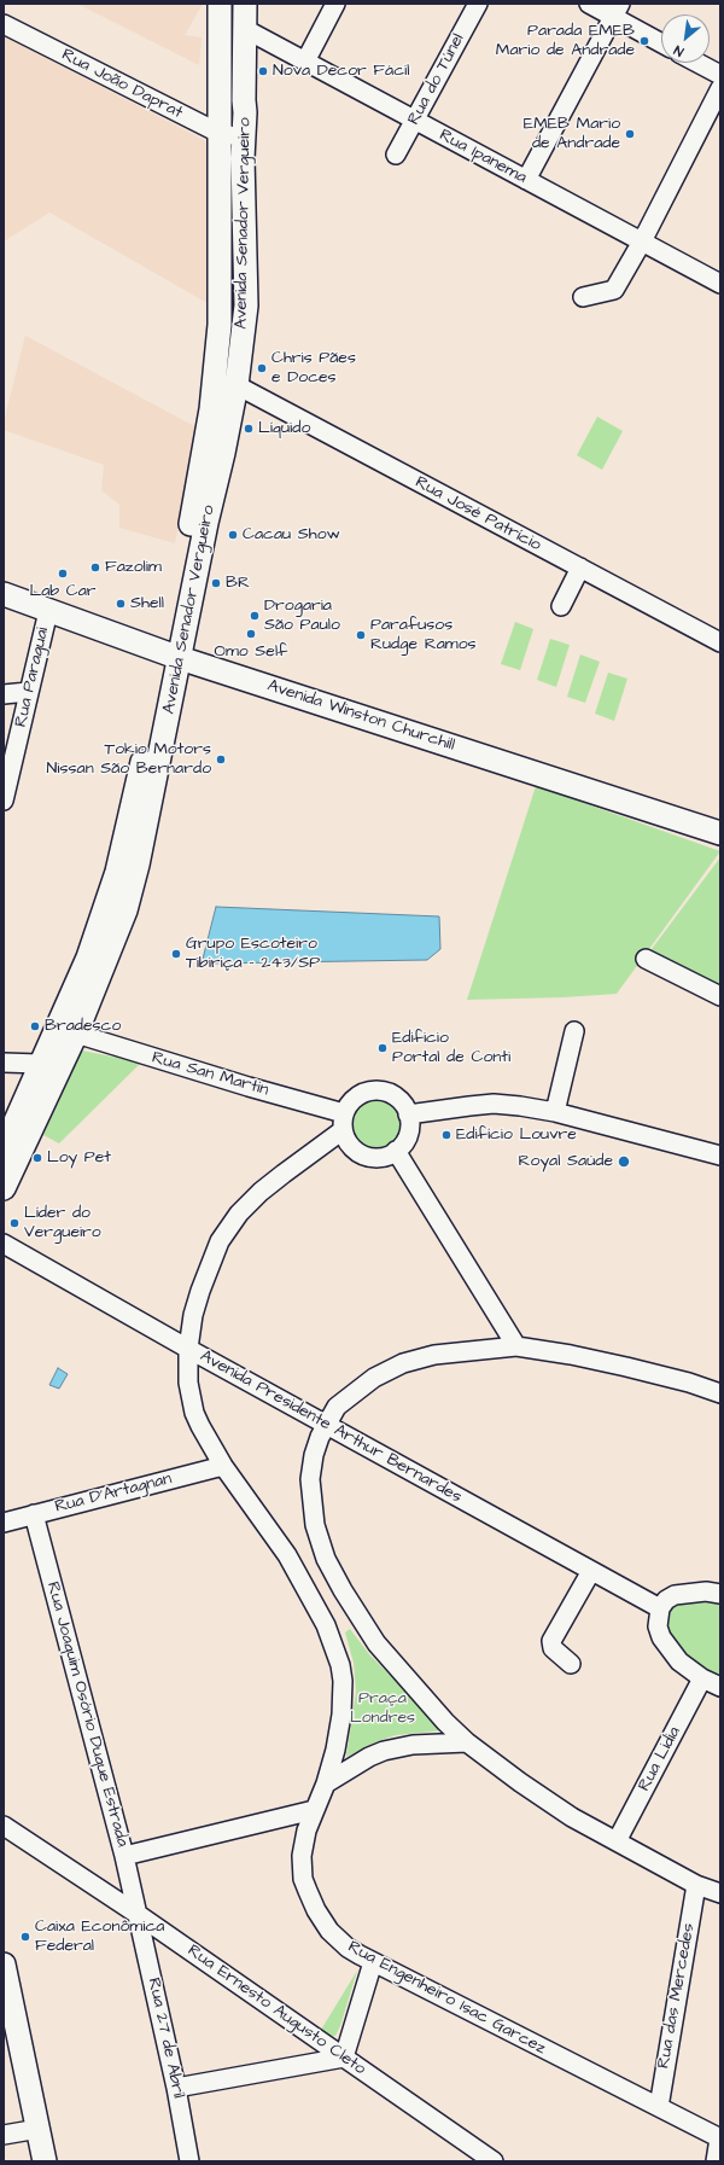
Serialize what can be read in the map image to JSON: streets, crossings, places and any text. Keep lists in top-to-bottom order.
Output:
{
  "streets": {
    "main road": ["Avenida Senador Vergueiro", "Avenida Winston Churchill"],
    "street": [
      "Rua do Túnel",
      "Rua João Daprat",
      "Rua Ipanema",
      "Rua José Patrício",
      "Rua Paraguai",
      "Rua San Martin",
      "Avenida Presidente Arthur Bernardes",
      "Rua D'Artagnan",
      "Rua Joaquim Osório Duque Estrada",
      "Rua Lidia",
      "Rua das Mercedes",
      "Rua Engenheiro Isac Garcez",
      "Rua Ernesto Augusto Cleto",
      "Rua 27 de Abril"
    ]
  },
  "crossings": [
    ["Rua do Túnel", "Rua Ipanema"],
    ["Rua João Daprat", "Avenida Senador Vergueiro"],
    ["Rua Ipanema", "Avenida Senador Vergueiro"],
    ["Avenida Senador Vergueiro", "Rua José Patrício"],
    ["Avenida Senador Vergueiro", "Avenida Winston Churchill"],
    ["Avenida Senador Vergueiro", "Rua San Martin"],
    ["Rua Paraguai", "Avenida Winston Churchill"],
    ["Rua San Martin", "Rua Engenheiro Isac Garcez"],
    ["Avenida Presidente Arthur Bernardes", "Rua Engenheiro Isac Garcez"],
    ["Rua D'Artagnan", "Rua Joaquim Osório Duque Estrada"],
    ["Rua D'Artagnan", "Rua Engenheiro Isac Garcez"],
    ["Rua Joaquim Osório Duque Estrada", "Rua Ernesto Augusto Cleto"],
    ["Rua Joaquim Osório Duque Estrada", "Rua 27 de Abril"],
    ["Rua das Mercedes", "Rua Engenheiro Isac Garcez"],
    ["Rua Ernesto Augusto Cleto", "Rua 27 de Abril"]
  ],
  "parks": ["Praça Londres"],
  "places": [
    "Parada EMEB Mario de Andrade",
    "Nova Decor Fácil",
    "EMEB Mario de Andrade",
    "Chris Pães e Doces",
    "Líquido",
    "Cacau Show",
    "Fazolim",
    "Lab Car",
    "BR",
    "Shell",
    "Drogaria São Paulo",
    "Omo Self",
    "Parafusos Rudge Ramos",
    "Tokio Motors Nissan São Bernardo",
    "Grupo Escoteiro Tibiriça - 243/SP",
    "Bradesco",
    "Edificio Portal de Conti",
    "Edifício Louvre",
    "Loy Pet",
    "Royal Saúde",
    "Líder do Vergueiro",
    "Caixa Econômica Federal"
  ],
  "north": "bottom left"
}
